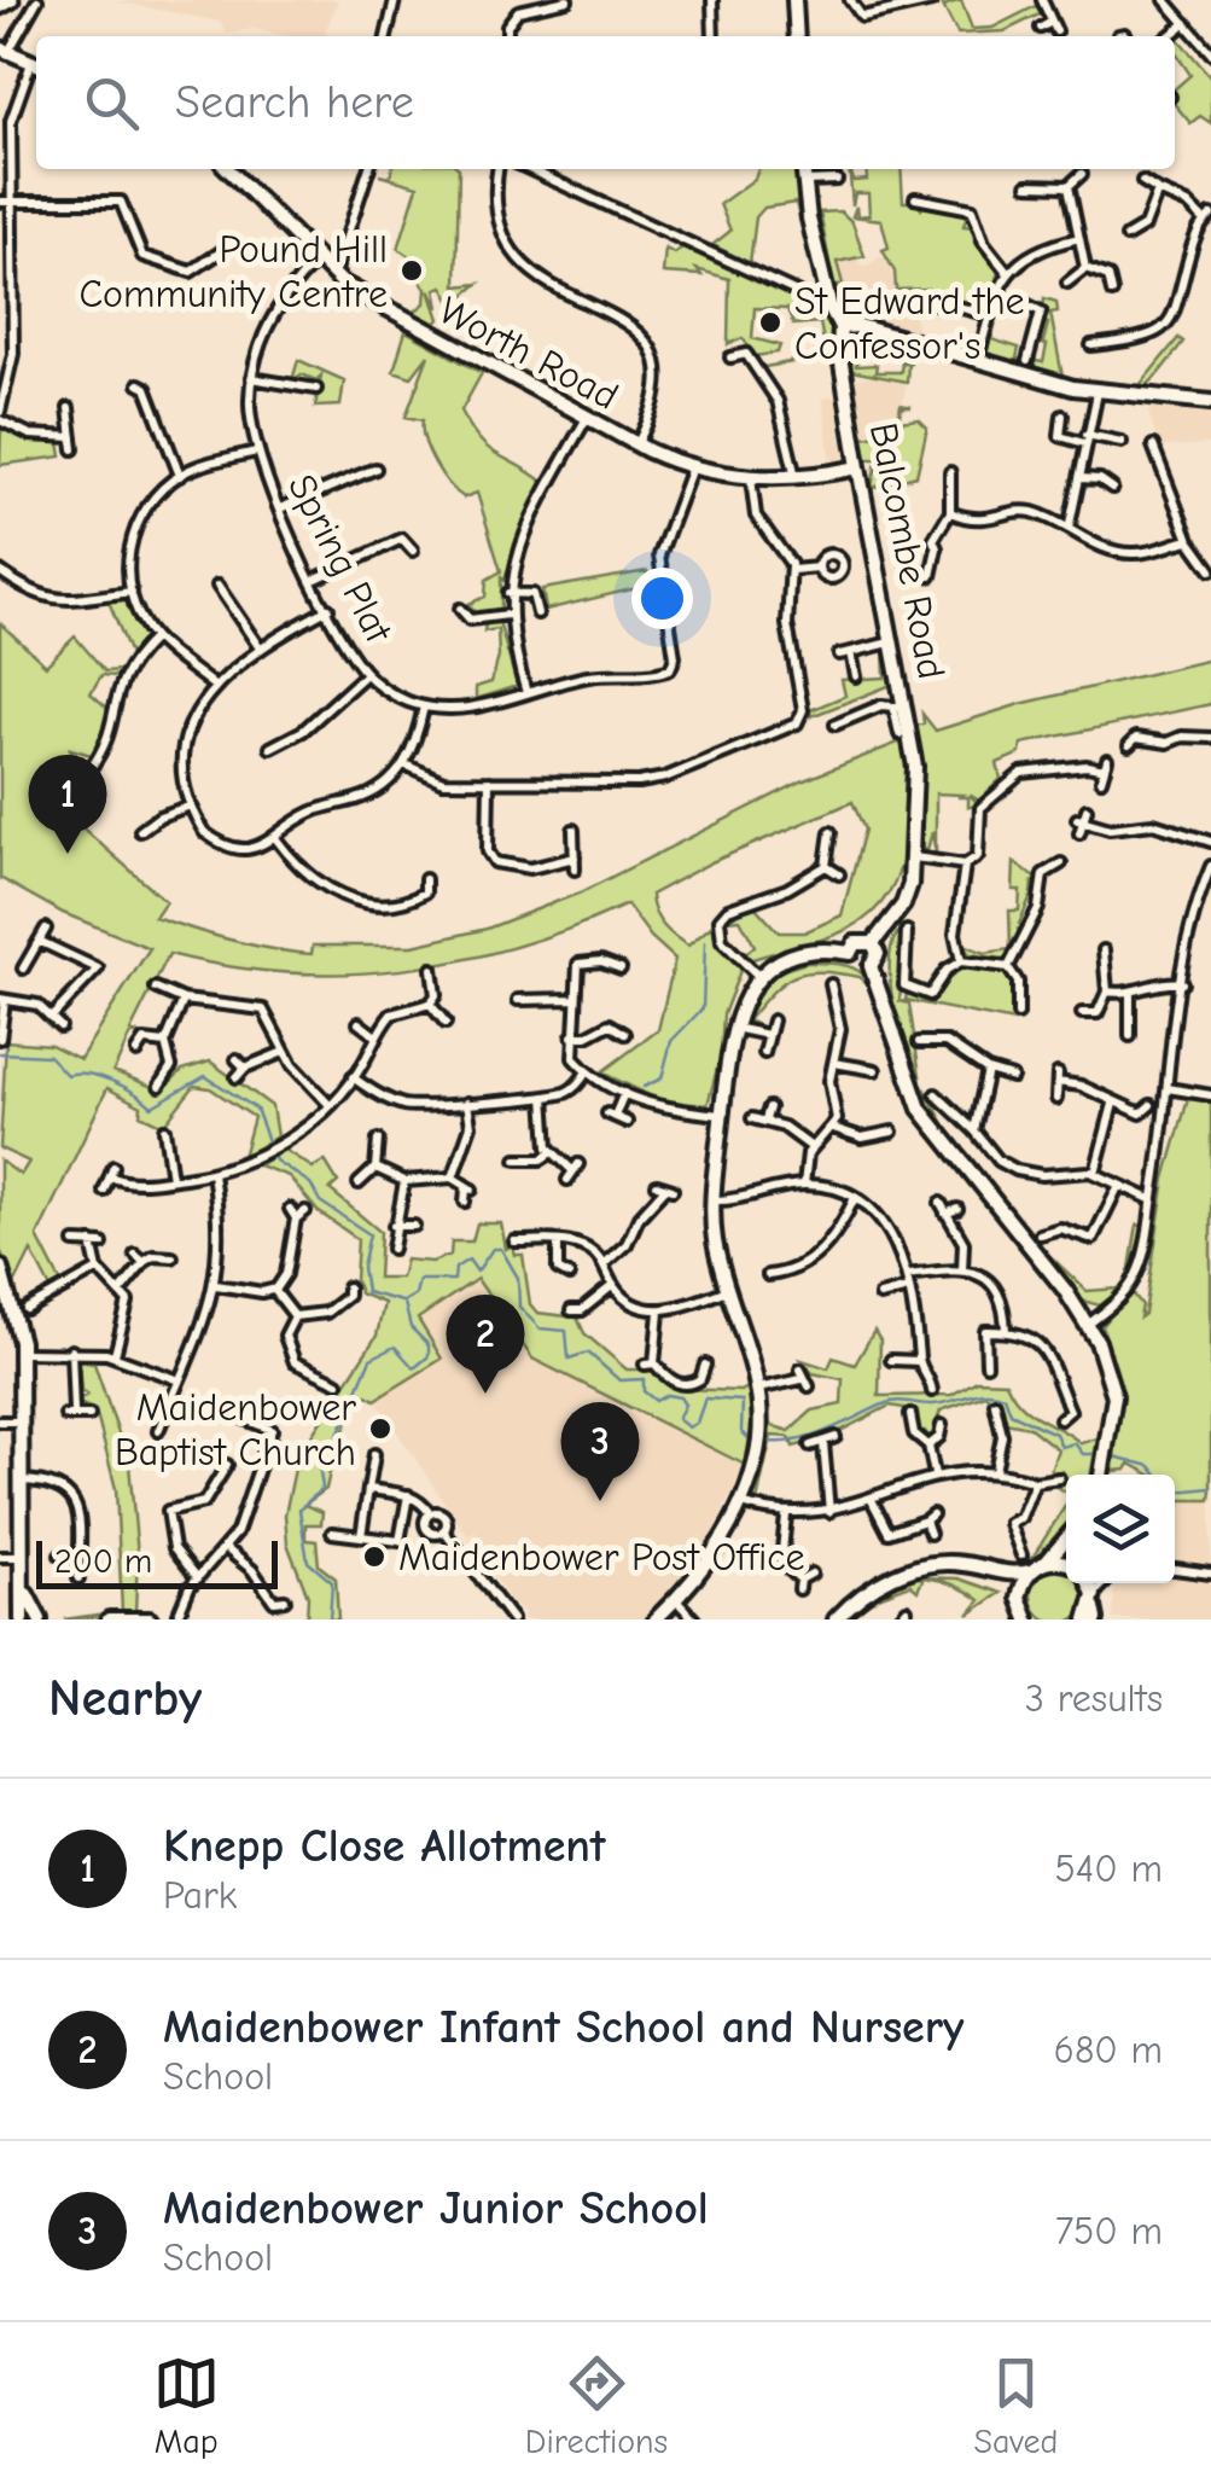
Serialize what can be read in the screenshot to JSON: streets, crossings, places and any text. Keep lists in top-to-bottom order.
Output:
{
  "streets": {
    "street": ["Worth Road", "Balcombe Road", "Spring Plat"]
  },
  "crossings": [
    ["Worth Road", "Balcombe Road"],
    ["Worth Road", "Spring Plat"]
  ],
  "places": [
    "Pound Hill Community Centre",
    "St Edward the Confessor's",
    "Maidenbower Baptist Church",
    "Maidenbower Post Office"
  ],
  "scale_bar": "200 m",
  "page": {
    "search": "Search here",
    "pins": ["1", "2", "3"],
    "scale": "200 m",
    "heading": ["Nearby", "3 results"],
    "list": [
      {
        "mark": "1",
        "name": "Knepp Close Allotment",
        "note": "Park",
        "value": "540 m"
      },
      {
        "mark": "2",
        "name": "Maidenbower Infant School and Nursery",
        "note": "School",
        "value": "680 m"
      },
      {
        "mark": "3",
        "name": "Maidenbower Junior School",
        "note": "School",
        "value": "750 m"
      }
    ],
    "nav": ["Map", "Directions", "Saved"]
  }
}
